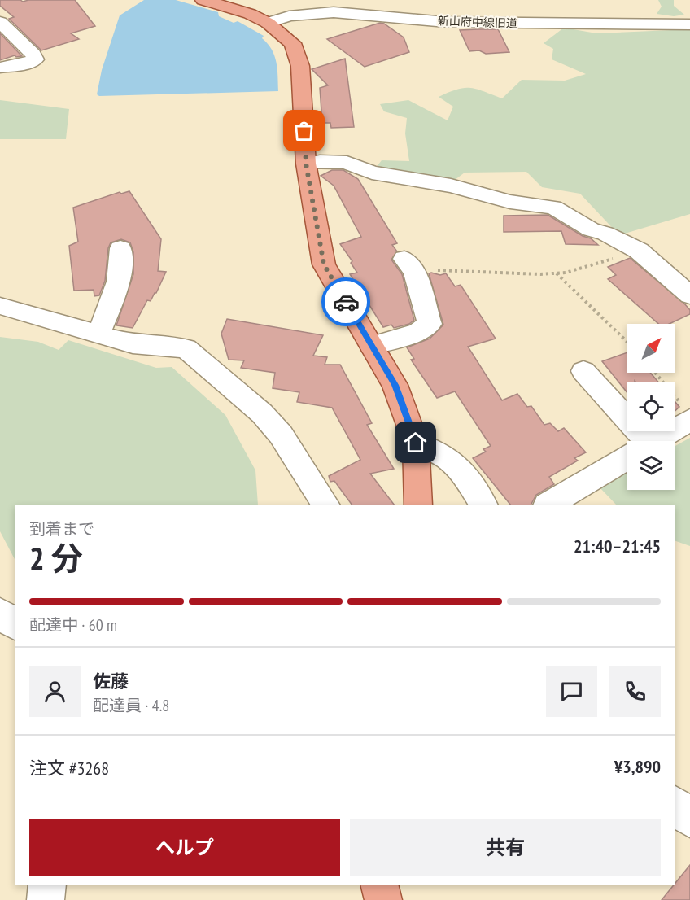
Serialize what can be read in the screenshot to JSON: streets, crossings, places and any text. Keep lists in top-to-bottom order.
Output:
{
  "streets": {
    "street": ["新山府中線旧道"]
  },
  "north": "top right",
  "page": {
    "heading": ["2 分", "到着まで", "21:40–21:45"],
    "panel": [
      "佐藤",
      "配達員 · 4.8",
      "注文 #3268",
      "¥3,890"
    ],
    "bar": "配達中 · 60 m",
    "buttons": ["ヘルプ", "共有"]
  }
}
